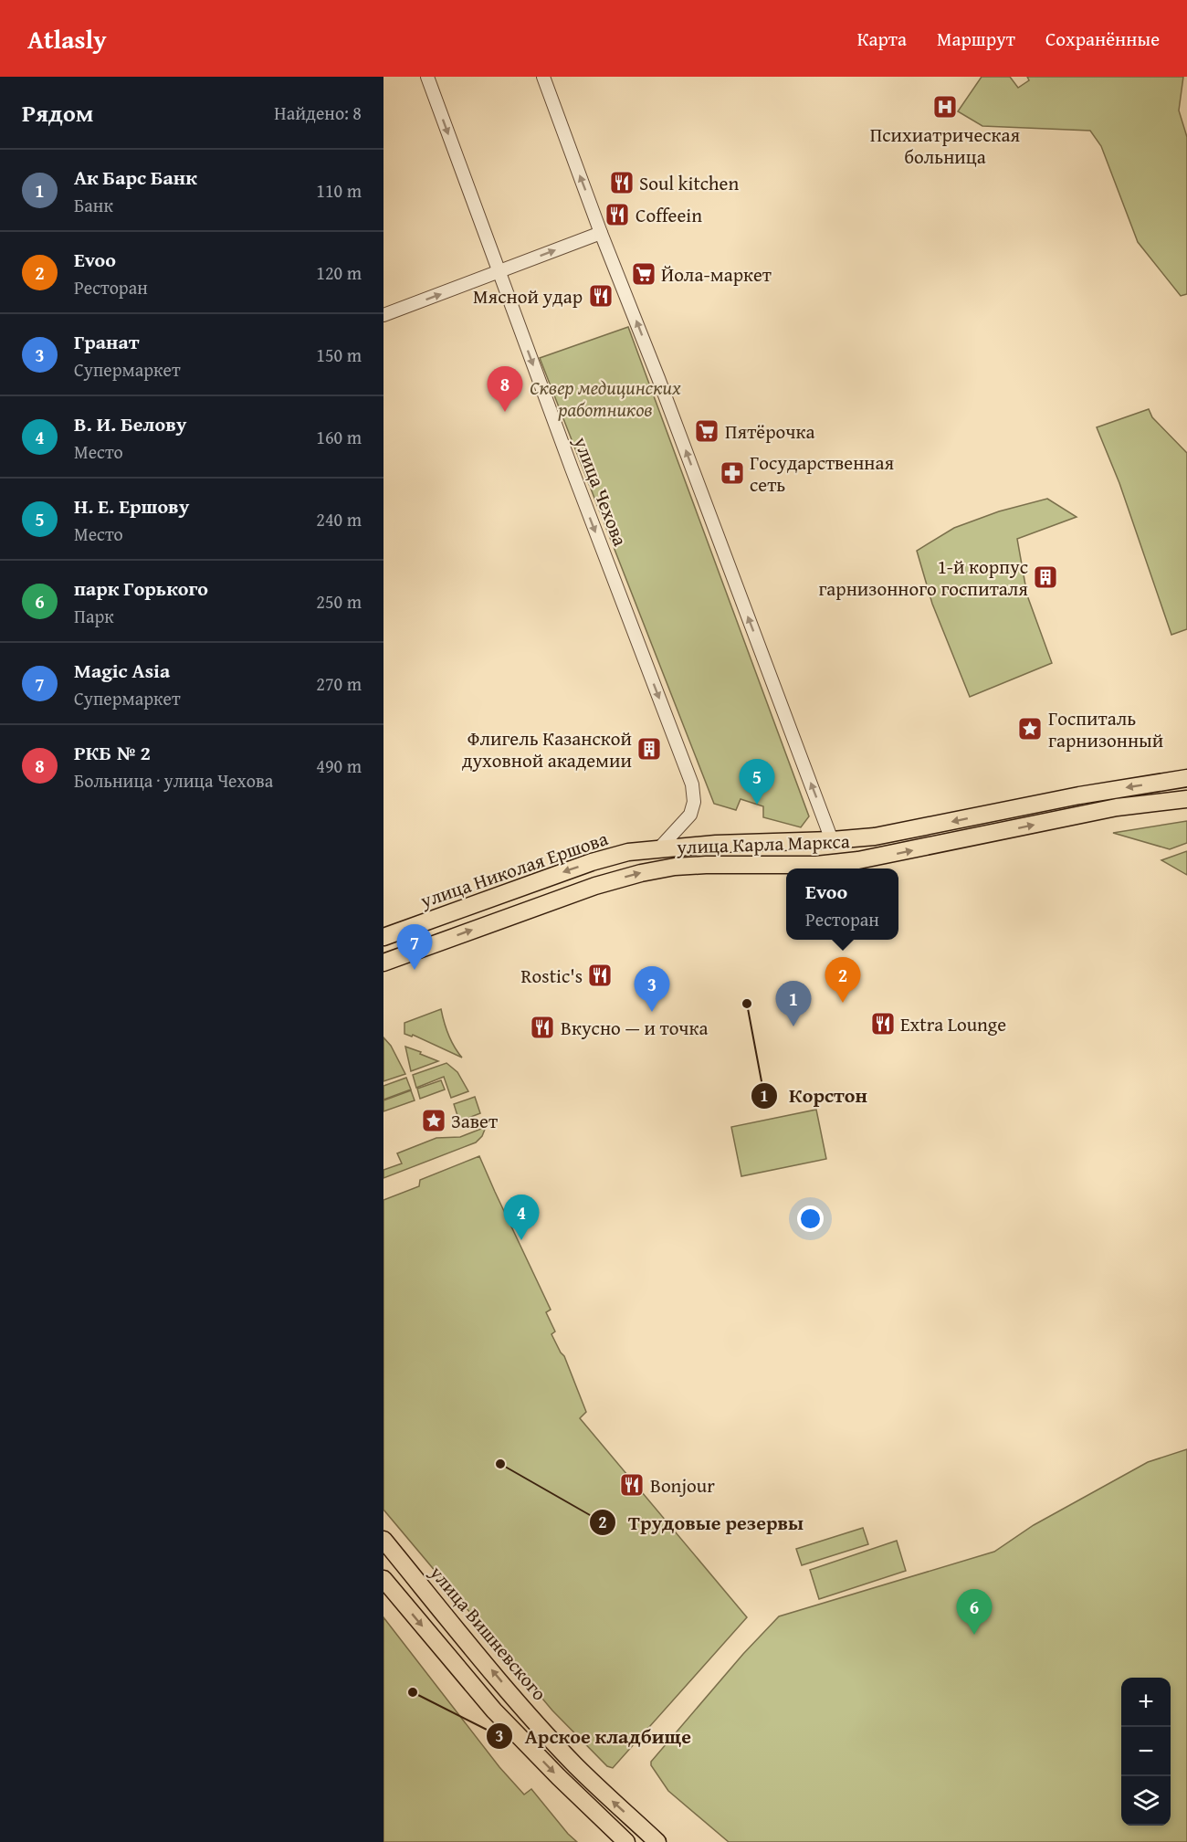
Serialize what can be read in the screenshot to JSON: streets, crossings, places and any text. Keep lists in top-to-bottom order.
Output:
{
  "streets": {
    "main road": ["улица Карла Маркса", "улица Николая Ершова", "улица Вишневского"],
    "street": ["улица Чехова"]
  },
  "crossings": [
    ["улица Чехова", "улица Карла Маркса"],
    ["улица Чехова", "улица Николая Ершова"],
    ["улица Карла Маркса", "улица Николая Ершова"]
  ],
  "one_way": ["улица Николая Ершова"],
  "parks": ["Сквер медицинских работников"],
  "places": {
    "hospital": ["Психиатрическая больница"],
    "restaurant": [
      "Soul kitchen",
      "Coffeein",
      "Мясной удар",
      "Rostic's",
      "Extra Lounge",
      "Вкусно — и точка",
      "Bonjour"
    ],
    "supermarket": ["Йола-маркет", "Пятёрочка"],
    "pharmacy": ["Государственная сеть"],
    "building": ["1-й корпус гарнизонного госпиталя", "Флигель Казанской духовной академии"],
    "place": ["Госпиталь гарнизонный", "Завет"],
    "other": ["Корстон", "Трудовые резервы", "Арское кладбище"]
  },
  "page": {
    "header": "Atlasly",
    "nav": ["Карта", "Маршрут", "Сохранённые"],
    "heading": ["Рядом", "Найдено: 8"],
    "list": [
      {
        "mark": "1",
        "name": "Ак Барс Банк",
        "note": "Банк",
        "value": "110 m"
      },
      {
        "mark": "2",
        "name": "Evoo",
        "note": "Ресторан",
        "value": "120 m"
      },
      {
        "mark": "3",
        "name": "Гранат",
        "note": "Супермаркет",
        "value": "150 m"
      },
      {
        "mark": "4",
        "name": "В. И. Белову",
        "note": "Место",
        "value": "160 m"
      },
      {
        "mark": "5",
        "name": "Н. Е. Ершову",
        "note": "Место",
        "value": "240 m"
      },
      {
        "mark": "6",
        "name": "парк Горького",
        "note": "Парк",
        "value": "250 m"
      },
      {
        "mark": "7",
        "name": "Magic Asia",
        "note": "Супермаркет",
        "value": "270 m"
      },
      {
        "mark": "8",
        "name": "РКБ № 2",
        "note": "Больница · улица Чехова",
        "value": "490 m"
      }
    ],
    "pins": [
      "8",
      "5",
      "7",
      "2",
      "3",
      "1",
      "4",
      "6"
    ],
    "popup": ["Evoo", "Ресторан"],
    "map_buttons": ["+", "−"]
  }
}
